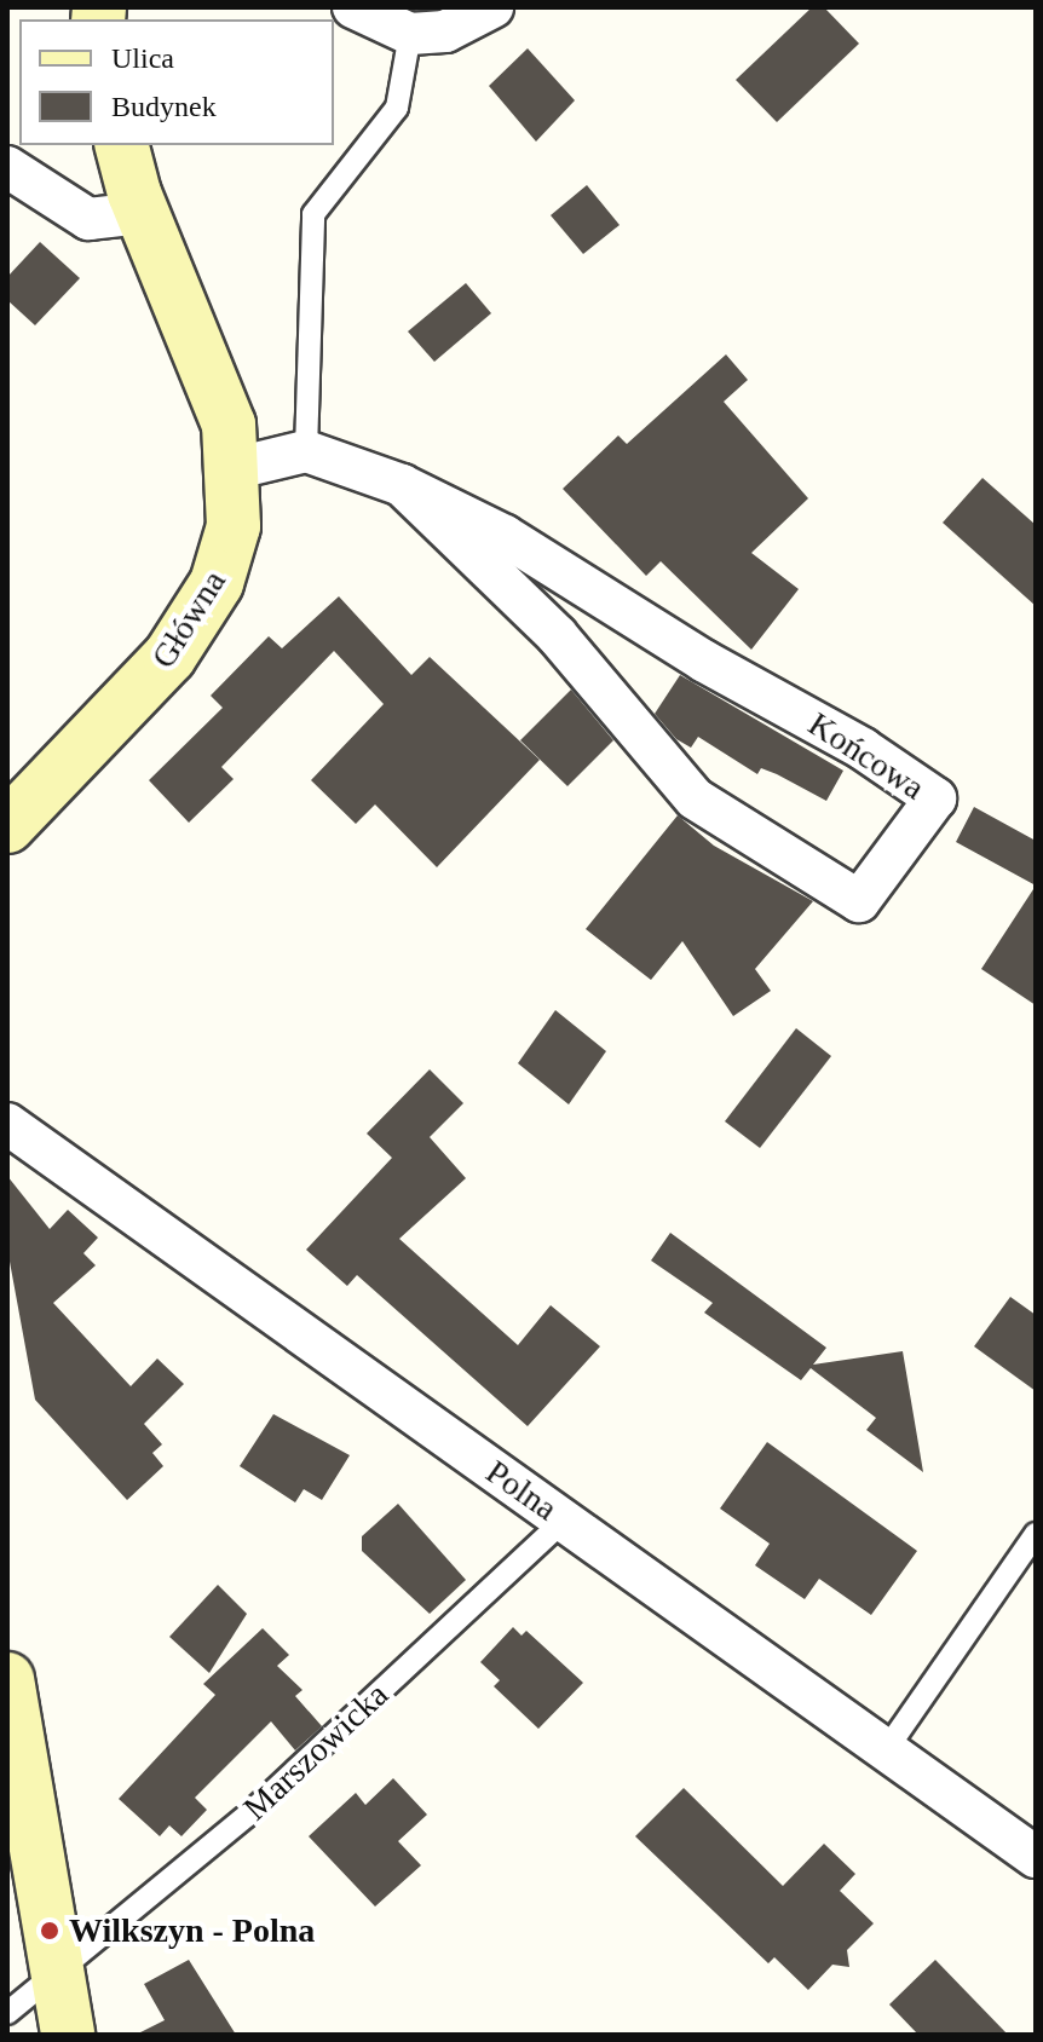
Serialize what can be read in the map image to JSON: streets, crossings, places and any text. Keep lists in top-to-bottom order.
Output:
{
  "streets": {
    "street": ["Główna", "Końcowa", "Polna"],
    "lane": ["Marszowicka"]
  },
  "crossings": [
    ["Polna", "Marszowicka"]
  ],
  "places": ["Wilkszyn - Polna"],
  "legend": ["Ulica", "Budynek"]
}
